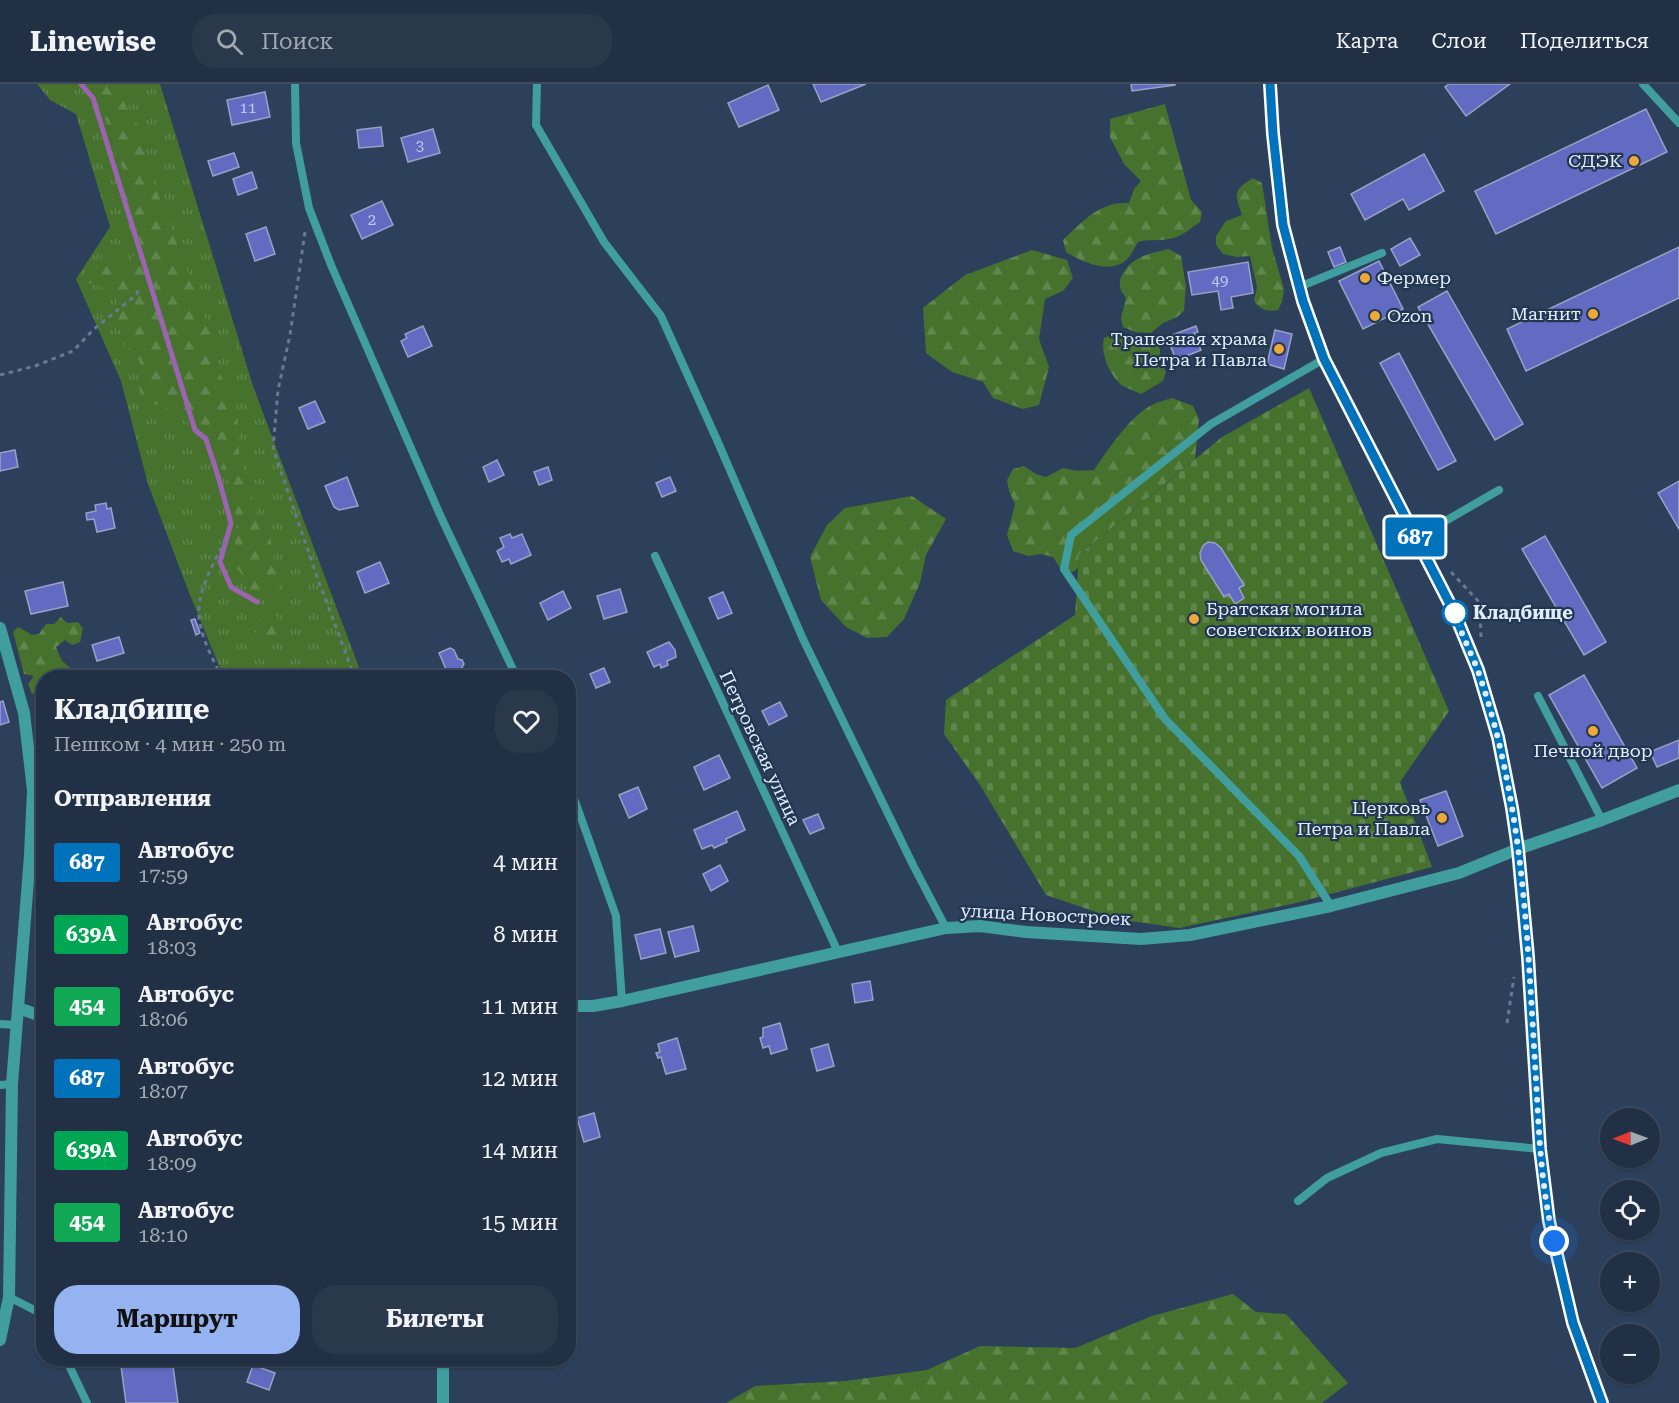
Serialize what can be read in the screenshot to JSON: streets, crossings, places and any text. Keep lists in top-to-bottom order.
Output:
{
  "streets": {
    "street": ["улица Новостроек"],
    "lane": ["Петровская улица"]
  },
  "crossings": [
    ["Петровская улица", "улица Новостроек"]
  ],
  "places": [
    "СДЭК",
    "Фермер",
    "Магнит",
    "Ozon",
    "Трапезная храма Петра и Павла",
    "Кладбище",
    "Братская могила советских воинов",
    "Печной двор",
    "Церковь Петра и Павла"
  ],
  "lines": ["bus line 687"],
  "house_numbers": [
    "11",
    "3",
    "2",
    "49"
  ],
  "north": "left",
  "page": {
    "header": "Linewise",
    "search": "Поиск",
    "nav": ["Карта", "Слои", "Поделиться"],
    "on_map": "687",
    "heading": [
      ["Кладбище", "Пешком · 4 мин · 250 m"],
      "Отправления"
    ],
    "list": [
      {
        "mark": "687",
        "name": "Автобус",
        "note": "17:59",
        "value": "4 мин"
      },
      {
        "mark": "639А",
        "name": "Автобус",
        "note": "18:03",
        "value": "8 мин"
      },
      {
        "mark": "454",
        "name": "Автобус",
        "note": "18:06",
        "value": "11 мин"
      },
      {
        "mark": "687",
        "name": "Автобус",
        "note": "18:07",
        "value": "12 мин"
      },
      {
        "mark": "639А",
        "name": "Автобус",
        "note": "18:09",
        "value": "14 мин"
      },
      {
        "mark": "454",
        "name": "Автобус",
        "note": "18:10",
        "value": "15 мин"
      }
    ],
    "map_buttons": ["+", "−"],
    "buttons": ["Маршрут", "Билеты"]
  }
}
